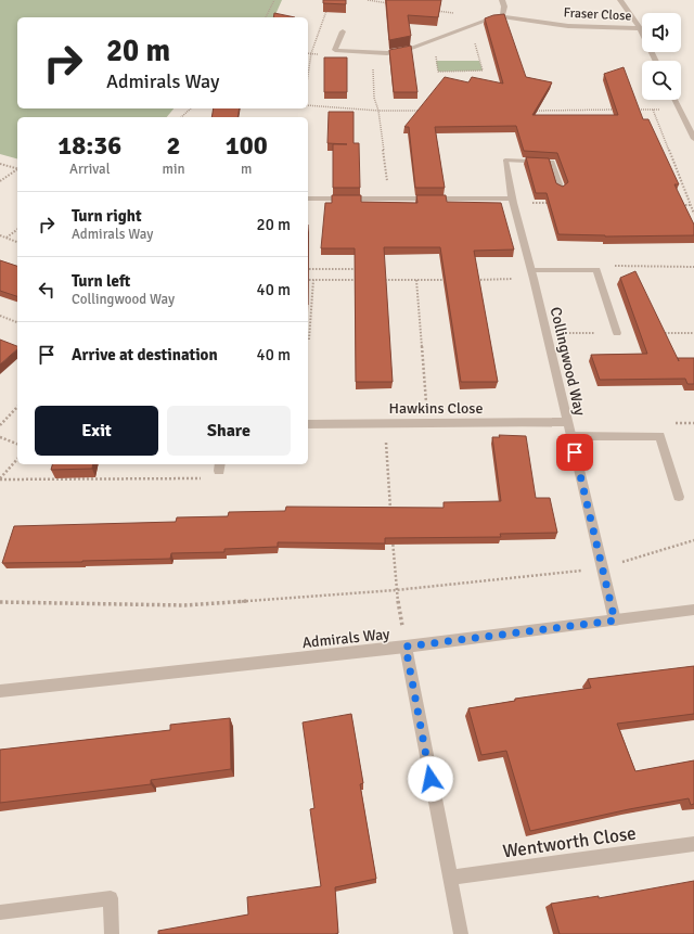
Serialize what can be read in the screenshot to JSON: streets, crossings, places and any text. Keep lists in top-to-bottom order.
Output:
{
  "streets": {
    "street": [
      "Fraser Close",
      "Collingwood Way",
      "Hawkins Close",
      "Admirals Way",
      "Wentworth Close"
    ]
  },
  "crossings": [
    ["Collingwood Way", "Hawkins Close"],
    ["Collingwood Way", "Admirals Way"]
  ],
  "page": {
    "turn": ["20 m", "Admirals Way"],
    "eta": [
      "18:36",
      "Arrival",
      "2",
      "min",
      "100",
      "m"
    ],
    "list": [
      {
        "name": "Turn right",
        "note": "Admirals Way",
        "value": "20 m"
      },
      {
        "name": "Turn left",
        "note": "Collingwood Way",
        "value": "40 m"
      },
      {
        "name": "Arrive at destination",
        "value": "40 m"
      }
    ],
    "buttons": ["Exit", "Share"]
  }
}
